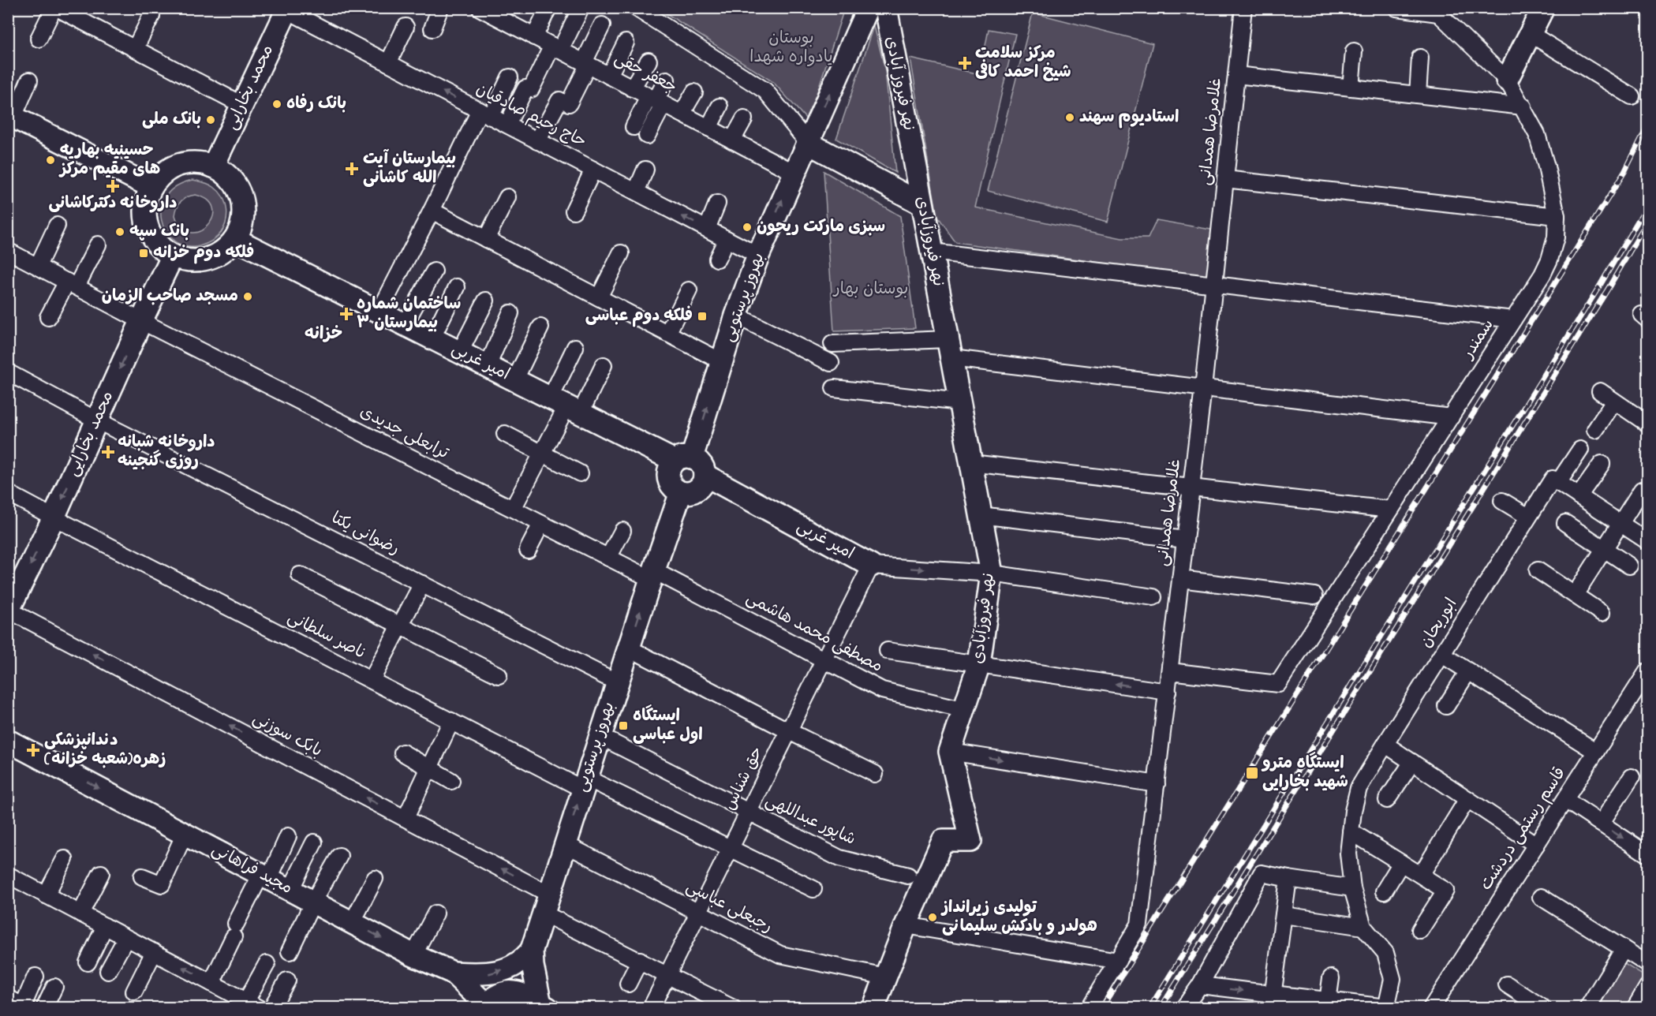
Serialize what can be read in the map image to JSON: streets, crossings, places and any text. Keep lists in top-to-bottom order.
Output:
{
  "streets": {
    "street": [
      "جعفر حقی",
      "نهر فیروز آبادی",
      "محمد بخارایی",
      "حاج رحیم صادقیان",
      "غلامرضا همدانی",
      "نهر فیروزآبادی",
      "بهروز پرستویی",
      "سمندر",
      "امیر غربی",
      "ترابعلی جدیدی",
      "رضوانی یکتا",
      "ابوریحان",
      "مصطفی محمد هاشمی",
      "ناصر سلطانی",
      "بابک سوزنی",
      "حق شناس",
      "شاپور عبداللهی",
      "قاسم رستمی دردشت",
      "مجید فراهانی",
      "رجبعلی عباسی"
    ]
  },
  "crossings": [
    ["جعفر حقی", "بهروز پرستویی"],
    ["نهر فیروز آبادی", "نهر فیروزآبادی"],
    ["محمد بخارایی", "حاج رحیم صادقیان"],
    ["محمد بخارایی", "امیر غربی"],
    ["محمد بخارایی", "ترابعلی جدیدی"],
    ["محمد بخارایی", "رضوانی یکتا"],
    ["محمد بخارایی", "ناصر سلطانی"],
    ["محمد بخارایی", "بابک سوزنی"],
    ["حاج رحیم صادقیان", "بهروز پرستویی"],
    ["غلامرضا همدانی", "سمندر"],
    ["نهر فیروزآبادی", "مصطفی محمد هاشمی"],
    ["بهروز پرستویی", "امیر غربی"],
    ["بهروز پرستویی", "ترابعلی جدیدی"],
    ["بهروز پرستویی", "رضوانی یکتا"],
    ["بهروز پرستویی", "مصطفی محمد هاشمی"],
    ["بهروز پرستویی", "ناصر سلطانی"],
    ["بهروز پرستویی", "بابک سوزنی"],
    ["بهروز پرستویی", "شاپور عبداللهی"],
    ["بهروز پرستویی", "رجبعلی عباسی"],
    ["امیر غربی", "حق شناس"],
    ["ترابعلی جدیدی", "مصطفی محمد هاشمی"],
    ["مصطفی محمد هاشمی", "حق شناس"],
    ["ناصر سلطانی", "حق شناس"],
    ["بابک سوزنی", "حق شناس"],
    ["حق شناس", "شاپور عبداللهی"],
    ["حق شناس", "رجبعلی عباسی"]
  ],
  "one_way": ["محمد بخارایی", "بابک سوزنی"],
  "districts": ["خزانه"],
  "parks": ["بوستان یادواره شهدا", "بوستان بهار"],
  "places": {
    "health": [
      "مرکز سلامت شیخ احمد کافی",
      "بیمارستان آیت الله کاشانی",
      "داروخانه دکترکاشانی",
      "ساختمان شماره ۳ بیمارستان",
      "داروخانه شبانه روزی گنجینه",
      "دندانپزشکی زهره(شعبه خزانه)"
    ],
    "other": [
      "بانک رفاه",
      "استادیوم سهند",
      "بانک ملی",
      "حسینیه بهاریه های مقیم مرکز",
      "سبزی مارکت ریحون",
      "بانک سپه",
      "مسجد صاحب الزمان",
      "تولیدی زیرانداز هولدر و بادکش سلیمانی"
    ],
    "transit": [
      "فلکه دوم خزانه",
      "فلکه دوم عباسی",
      "ایستگاه اول عباسی",
      "ایستگاه مترو شهید بخارایی"
    ]
  }
}
